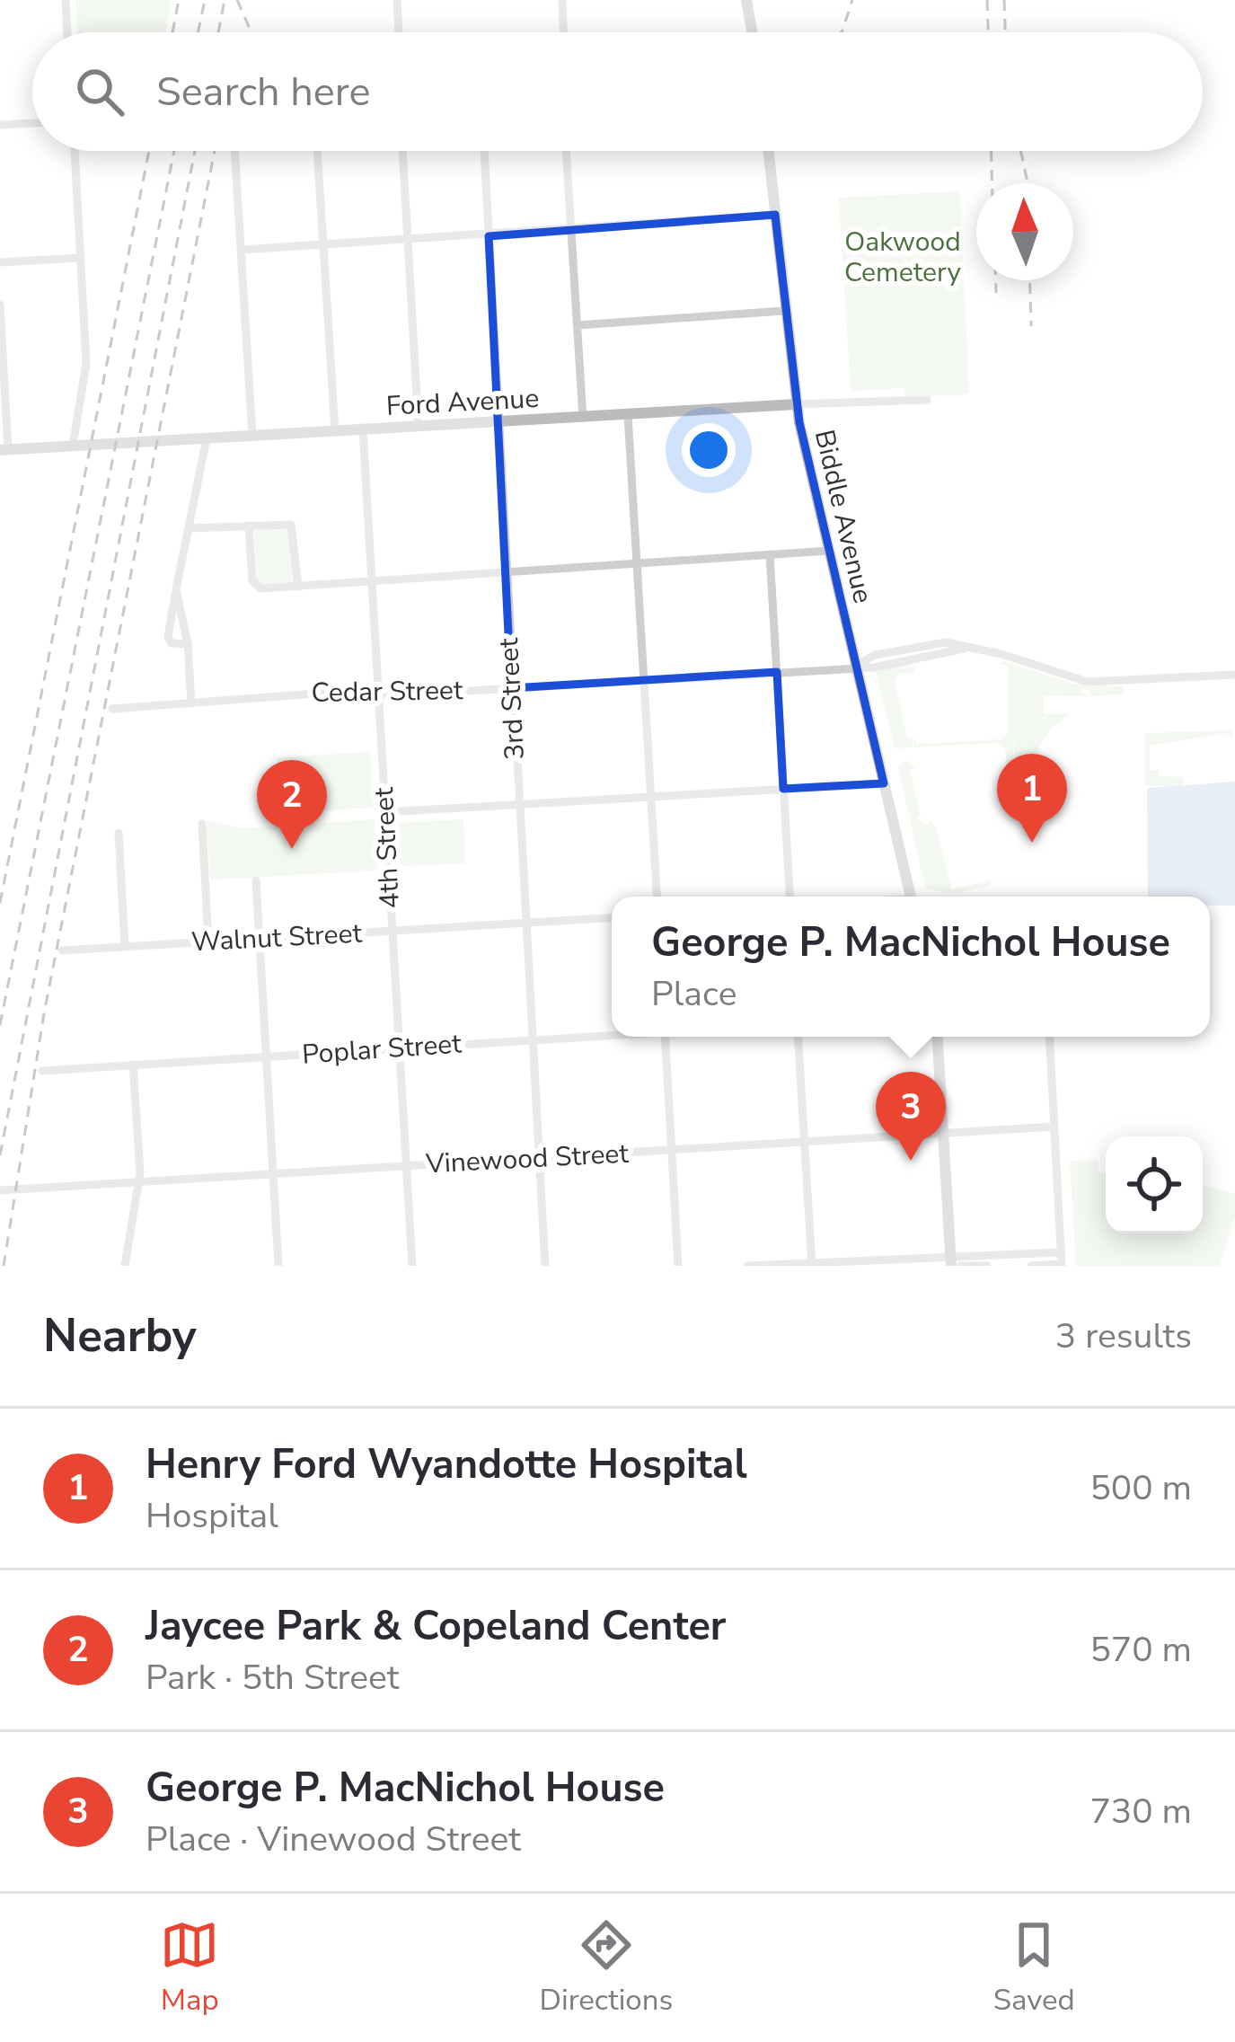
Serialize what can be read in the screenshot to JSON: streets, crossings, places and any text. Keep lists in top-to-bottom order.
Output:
{
  "streets": {
    "main road": ["Ford Avenue", "Biddle Avenue"],
    "street": [
      "Cedar Street",
      "3rd Street",
      "4th Street",
      "Walnut Street",
      "Poplar Street",
      "Vinewood Street"
    ]
  },
  "crossings": [
    ["Ford Avenue", "Biddle Avenue"],
    ["Ford Avenue", "3rd Street"],
    ["Ford Avenue", "4th Street"],
    ["Biddle Avenue", "Cedar Street"],
    ["Cedar Street", "3rd Street"],
    ["Cedar Street", "4th Street"],
    ["3rd Street", "Walnut Street"],
    ["3rd Street", "Poplar Street"],
    ["3rd Street", "Vinewood Street"],
    ["4th Street", "Walnut Street"],
    ["4th Street", "Poplar Street"],
    ["4th Street", "Vinewood Street"]
  ],
  "parks": ["Oakwood Cemetery"],
  "north": "top",
  "page": {
    "search": "Search here",
    "pins": ["1", "2", "3"],
    "popup": ["George P. MacNichol House", "Place"],
    "heading": ["Nearby", "3 results"],
    "list": [
      {
        "mark": "1",
        "name": "Henry Ford Wyandotte Hospital",
        "note": "Hospital",
        "value": "500 m"
      },
      {
        "mark": "2",
        "name": "Jaycee Park & Copeland Center",
        "note": "Park · 5th Street",
        "value": "570 m"
      },
      {
        "mark": "3",
        "name": "George P. MacNichol House",
        "note": "Place · Vinewood Street",
        "value": "730 m"
      }
    ],
    "nav": ["Map", "Directions", "Saved"]
  }
}
